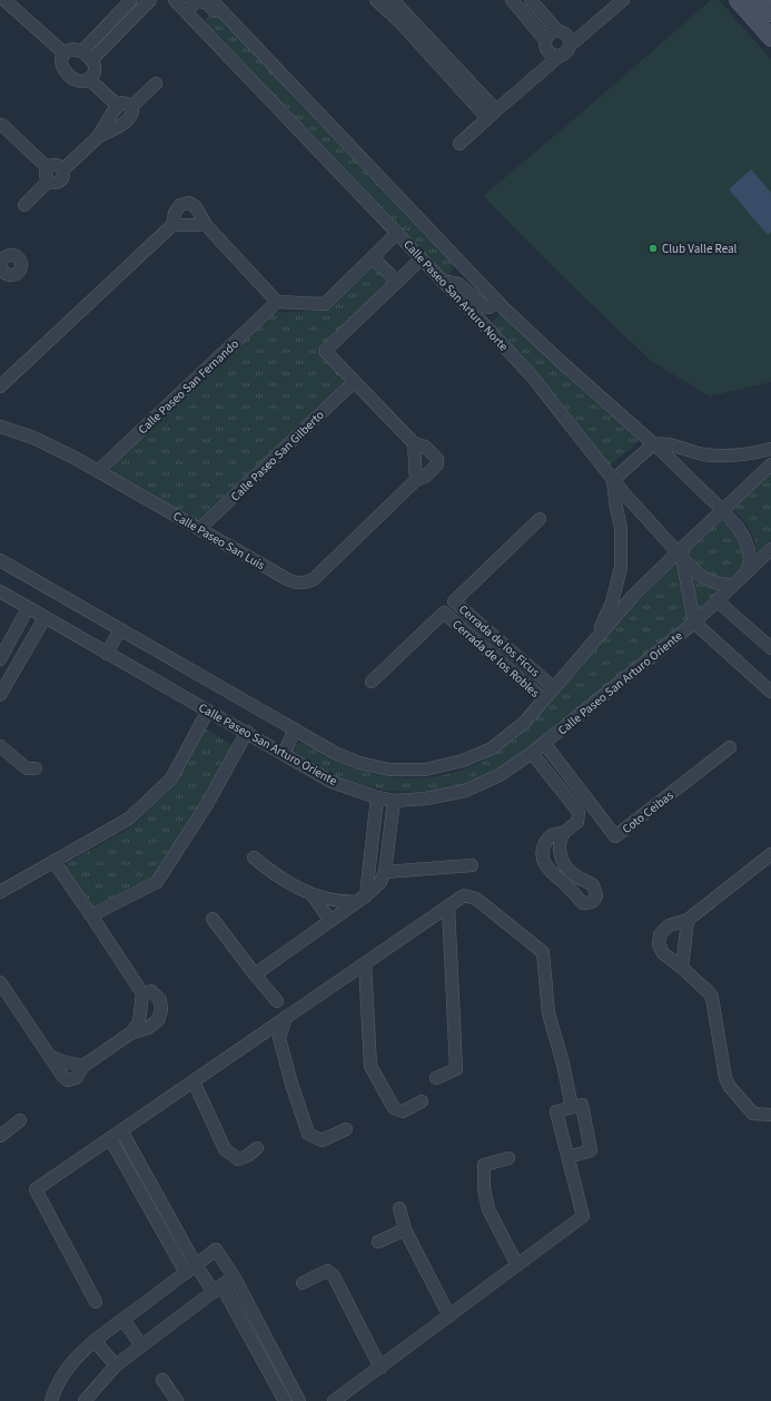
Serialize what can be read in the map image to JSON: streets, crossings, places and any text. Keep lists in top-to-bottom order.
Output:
{
  "streets": {
    "street": [
      "Calle Paseo San Arturo Norte",
      "Calle Paseo San Fernando",
      "Calle Paseo San Gilberto",
      "Calle Paseo San Luis",
      "Cerrada de los Ficus",
      "Cerrada de los Robles",
      "Calle Paseo San Arturo Oriente",
      "Coto Ceibas"
    ]
  },
  "crossings": [
    ["Calle Paseo San Arturo Norte", "Calle Paseo San Luis"],
    ["Calle Paseo San Arturo Norte", "Calle Paseo San Arturo Oriente"],
    ["Calle Paseo San Fernando", "Calle Paseo San Luis"],
    ["Calle Paseo San Gilberto", "Calle Paseo San Luis"],
    ["Cerrada de los Ficus", "Calle Paseo San Arturo Oriente"],
    ["Cerrada de los Robles", "Calle Paseo San Arturo Oriente"],
    ["Calle Paseo San Arturo Oriente", "Coto Ceibas"]
  ],
  "places": ["Club Valle Real"]
}
